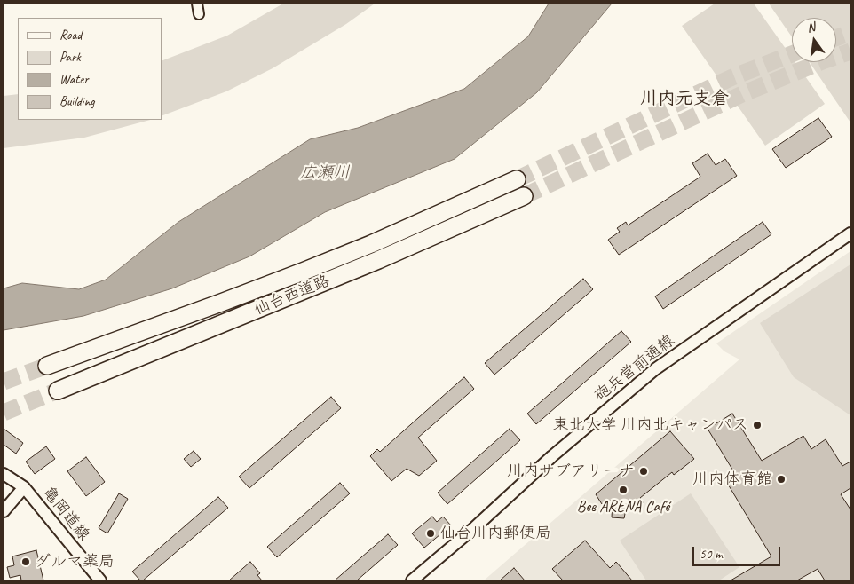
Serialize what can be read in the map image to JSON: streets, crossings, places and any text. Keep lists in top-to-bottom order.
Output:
{
  "streets": {
    "highway": ["仙台西道路"],
    "street": ["砲兵営前通線", "亀岡道線"]
  },
  "districts": ["川内元支倉"],
  "water": ["広瀬川"],
  "places": [
    "東北大学 川内北キャンパス",
    "川内サブアリーナ",
    "川内体育館",
    "Bee ARENA Café",
    "仙台川内郵便局",
    "ダルマ薬局"
  ],
  "legend": [
    "Road",
    "Park",
    "Water",
    "Building"
  ],
  "scale_bar": "50 m",
  "north": "top"
}
